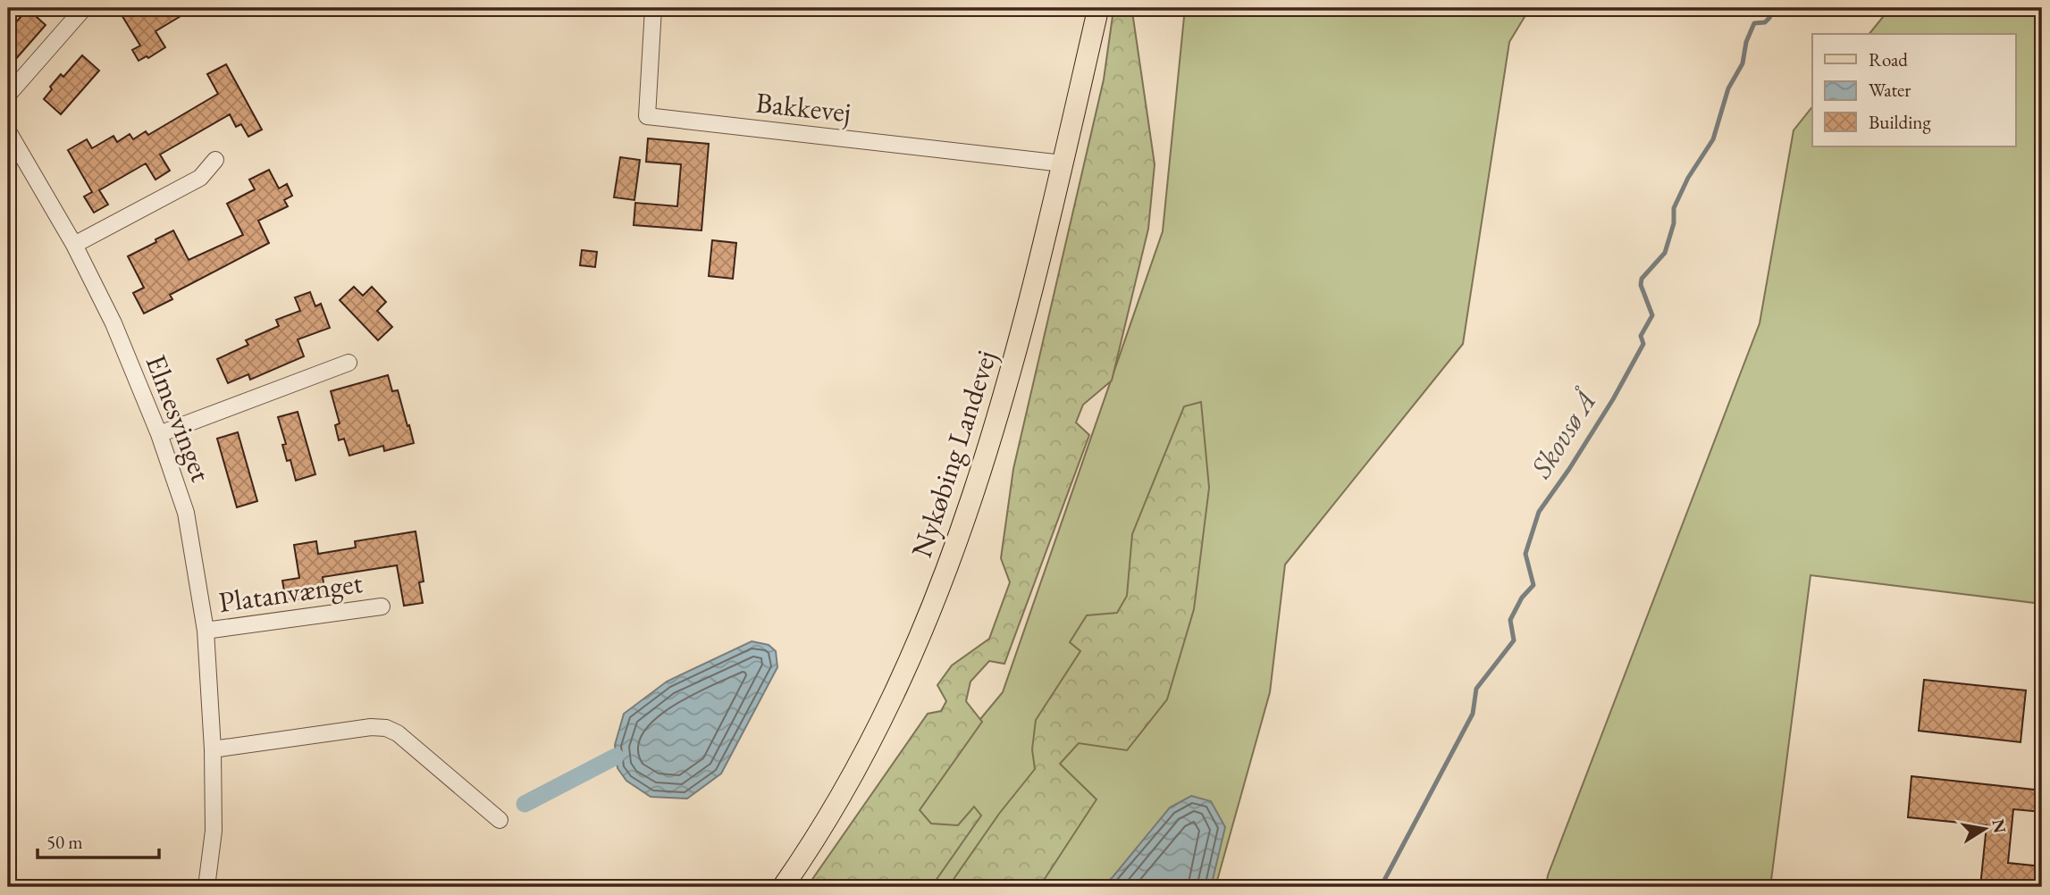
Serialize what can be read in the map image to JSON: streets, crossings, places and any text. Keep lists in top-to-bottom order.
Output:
{
  "streets": {
    "main road": ["Nykøbing Landevej"],
    "street": ["Bakkevej", "Elmesvinget", "Platanvænget"]
  },
  "crossings": [
    ["Bakkevej", "Nykøbing Landevej"],
    ["Elmesvinget", "Platanvænget"]
  ],
  "water": ["Skovsø Å"],
  "legend": ["Road", "Water", "Building"],
  "scale_bar": "50 m",
  "north": "right"
}
